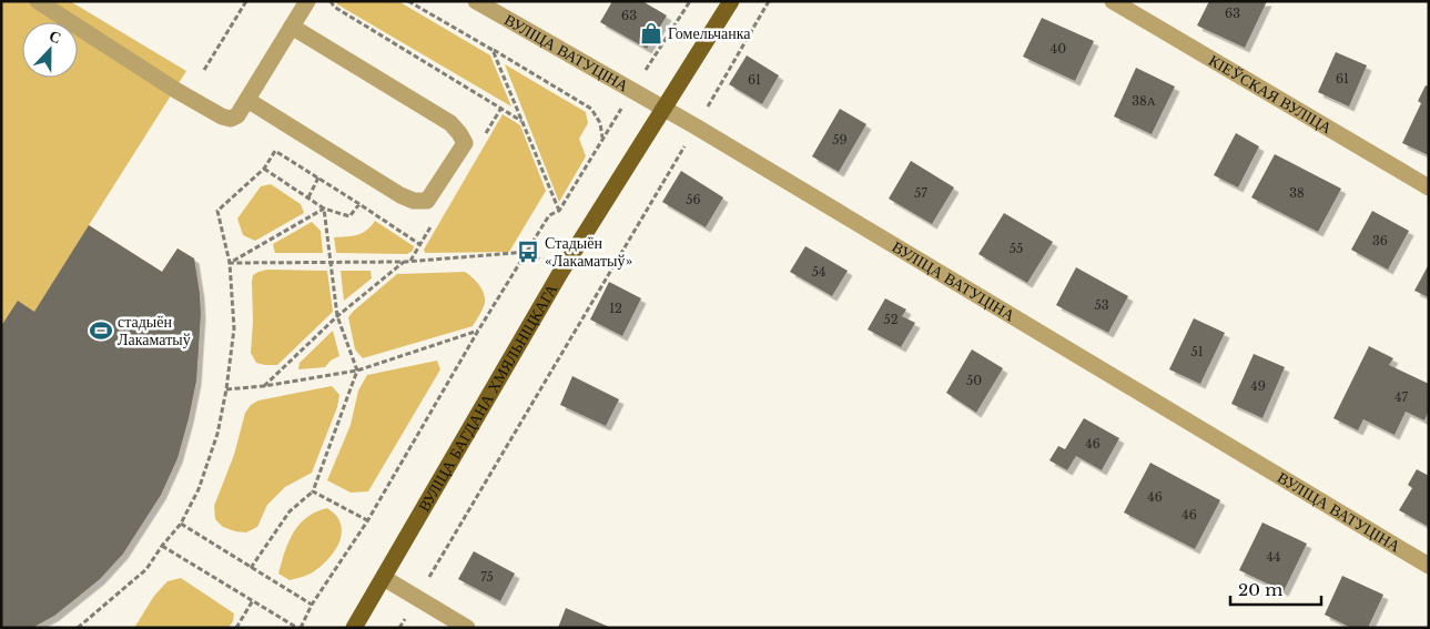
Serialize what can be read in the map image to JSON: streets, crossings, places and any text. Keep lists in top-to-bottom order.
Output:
{
  "streets": {
    "main road": ["ВУЛІЦА БАГДАНА ХМЯЛЬНІЦКАГА"],
    "street": ["ВУЛІЦА ВАТУЦІНА", "КІЕЎСКАЯ ВУЛІЦА"]
  },
  "crossings": [
    ["ВУЛІЦА ВАТУЦІНА", "ВУЛІЦА БАГДАНА ХМЯЛЬНІЦКАГА"]
  ],
  "places": {
    "shop": ["Гомельчанка"],
    "bus stop": ["Стадыён «Лакаматыў»"],
    "sports": ["стадыён Лакаматыў"]
  },
  "house_numbers": [
    "63",
    "63",
    "40",
    "61",
    "61",
    "38А",
    "59",
    "57",
    "38",
    "56",
    "36",
    "55",
    "54",
    "53",
    "12",
    "52",
    "51",
    "50",
    "49",
    "47",
    "46",
    "46",
    "46",
    "44",
    "75"
  ],
  "scale_bar": "20 m",
  "north": "top"
}
